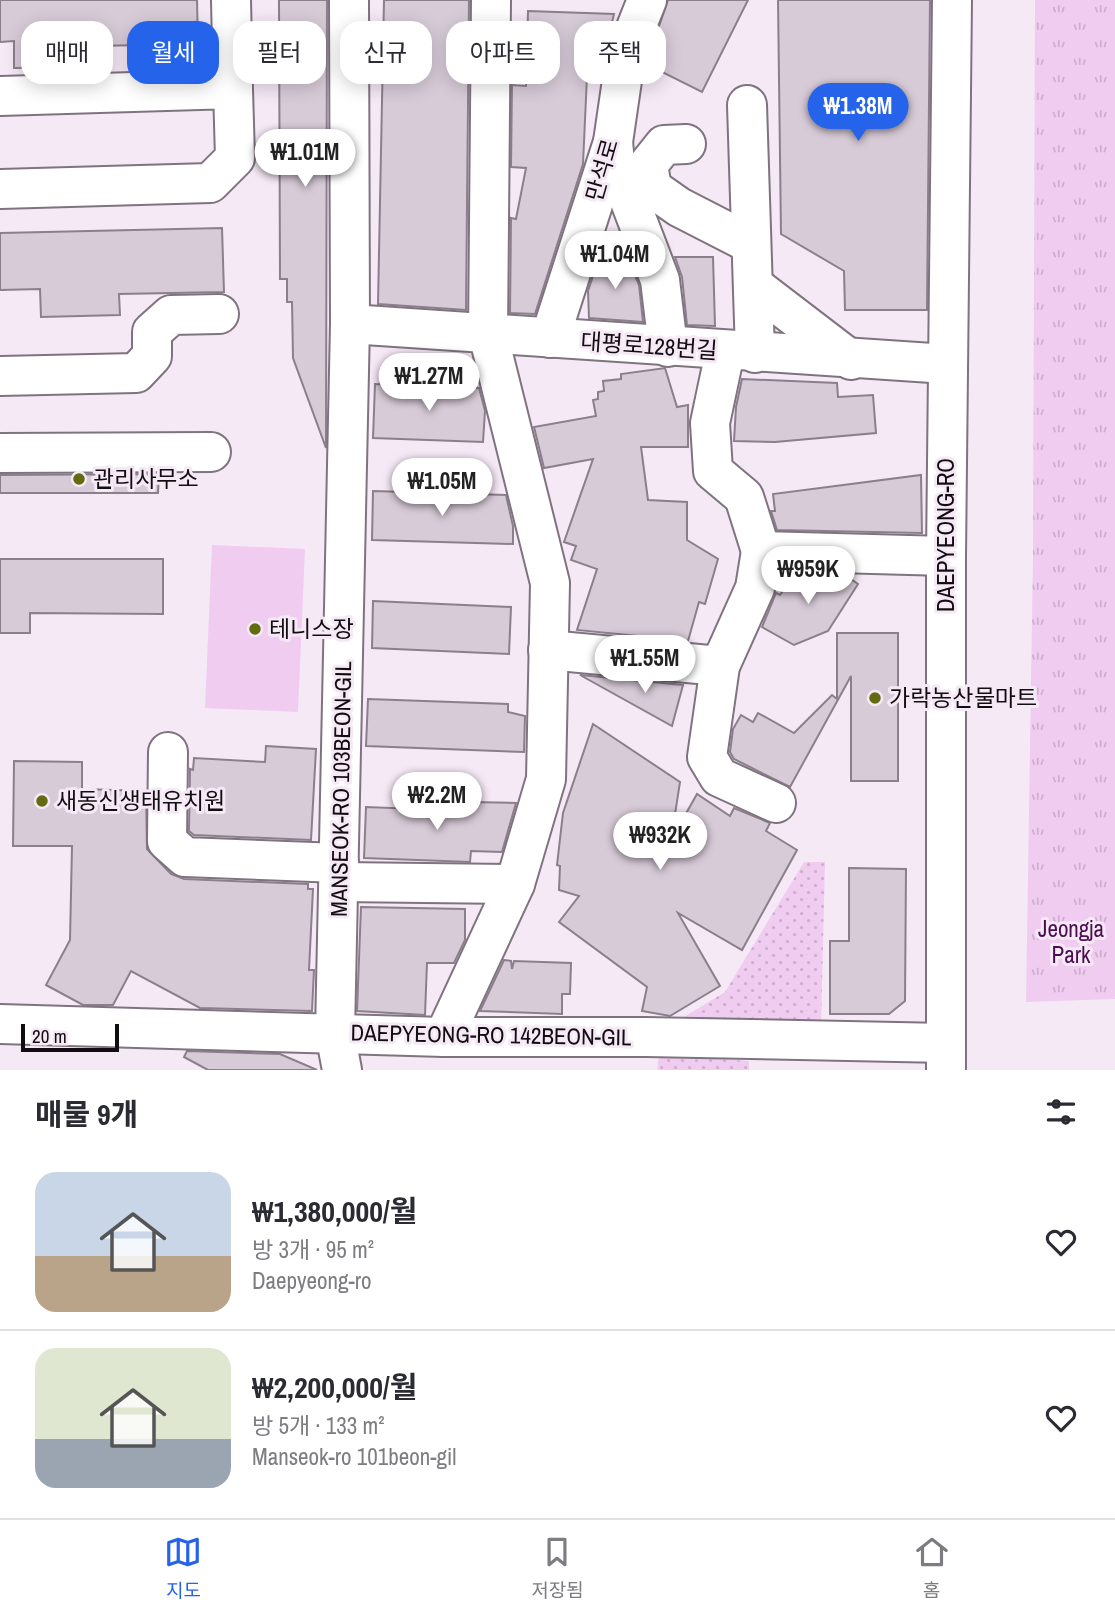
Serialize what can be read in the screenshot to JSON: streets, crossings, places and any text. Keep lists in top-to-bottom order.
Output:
{
  "streets": {
    "street": [
      "만석로",
      "대평로128번길",
      "DAEPYEONG-RO",
      "MANSEOK-RO 103BEON-GIL",
      "DAEPYEONG-RO 142BEON-GIL"
    ]
  },
  "crossings": [
    ["만석로", "대평로128번길"],
    ["대평로128번길", "DAEPYEONG-RO"],
    ["대평로128번길", "MANSEOK-RO 103BEON-GIL"],
    ["DAEPYEONG-RO", "DAEPYEONG-RO 142BEON-GIL"],
    ["MANSEOK-RO 103BEON-GIL", "DAEPYEONG-RO 142BEON-GIL"]
  ],
  "parks": ["Jeongja Park"],
  "places": [
    "관리사무소",
    "테니스장",
    "가락농산물마트",
    "새동신생태유치원"
  ],
  "scale_bar": "20 m",
  "page": {
    "chip": [
      "매매",
      "월세",
      "필터",
      "신규",
      "아파트",
      "주택"
    ],
    "price": [
      "₩1.38M",
      "₩1.01M",
      "₩1.04M",
      "₩1.27M",
      "₩1.05M",
      "₩959K",
      "₩1.55M",
      "₩2.2M",
      "₩932K"
    ],
    "scale": "20 m",
    "heading": "매물 9개",
    "list": [
      {
        "name": "₩1,380,000/월",
        "note": "방 3개 · 95 m² · Daepyeong-ro"
      },
      {
        "name": "₩2,200,000/월",
        "note": "방 5개 · 133 m² · Manseok-ro 101beon-gil"
      }
    ],
    "tabs": ["지도", "저장됨", "홈"]
  }
}
